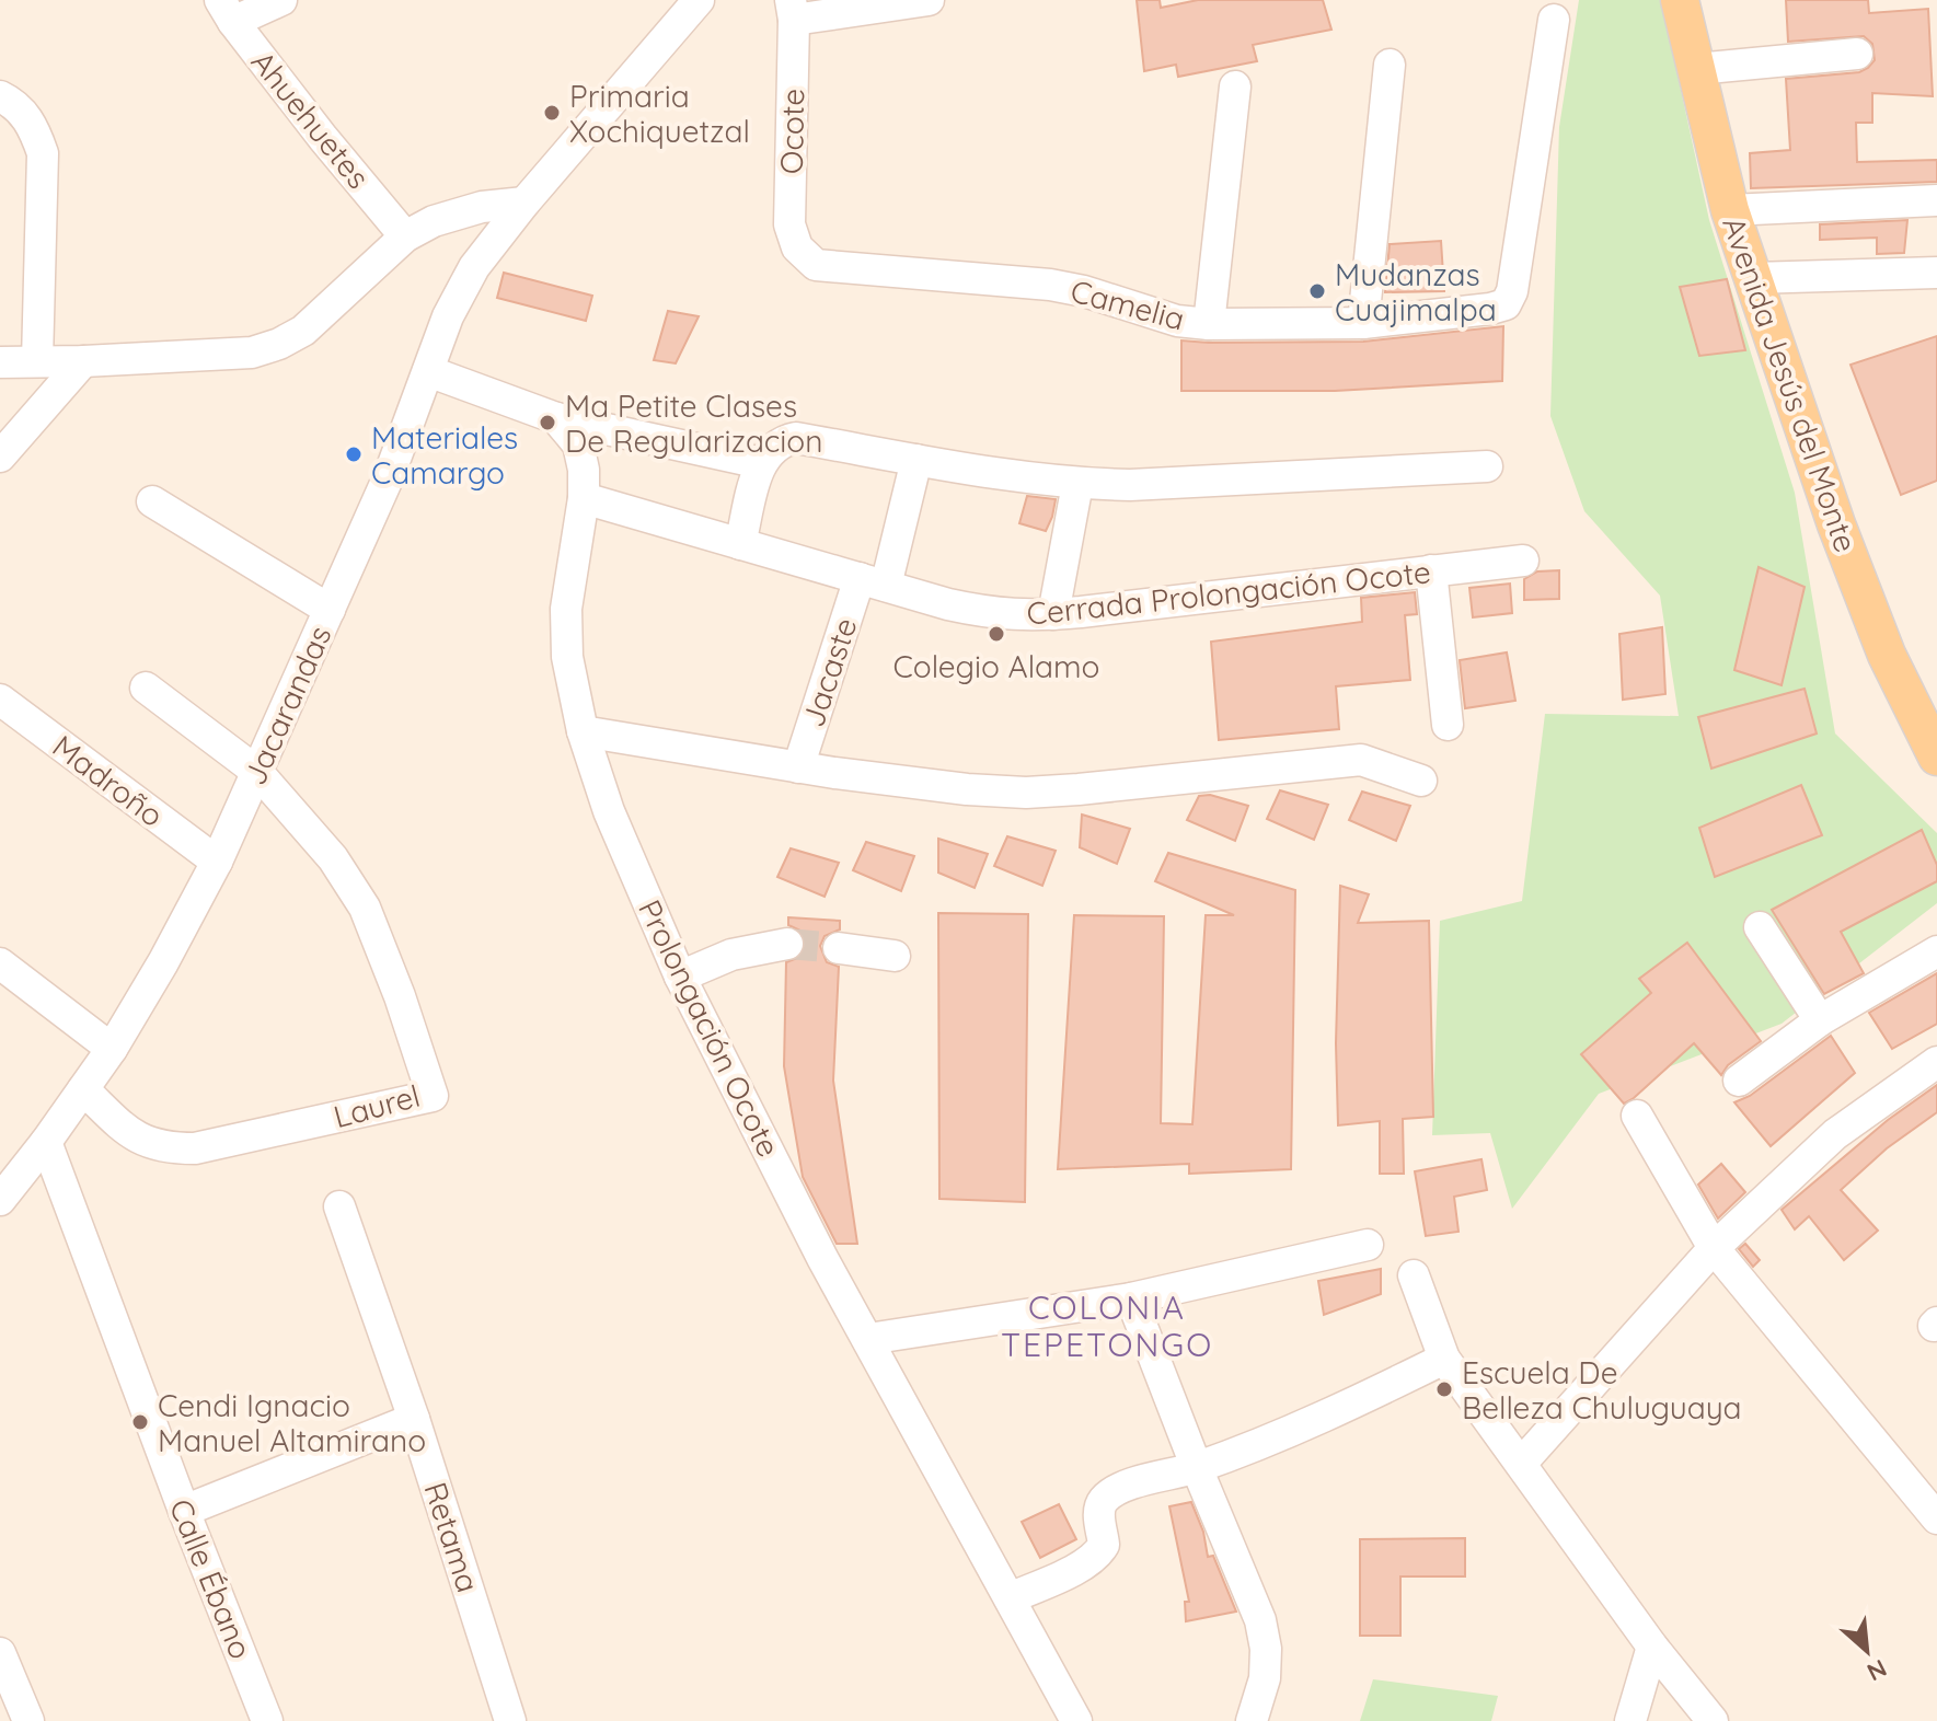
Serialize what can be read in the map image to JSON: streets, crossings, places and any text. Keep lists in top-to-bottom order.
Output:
{
  "streets": {
    "main road": ["Avenida Jesús del Monte"],
    "street": [
      "Ahuehuetes",
      "Ocote",
      "Camelia",
      "Cerrada Prolongación Ocote",
      "Jacaste",
      "Jacarandas",
      "Madroño",
      "Prolongación Ocote",
      "Laurel",
      "Retama",
      "Calle Ébano"
    ]
  },
  "crossings": [
    ["Ocote", "Camelia"],
    ["Cerrada Prolongación Ocote", "Jacaste"],
    ["Cerrada Prolongación Ocote", "Prolongación Ocote"],
    ["Jacarandas", "Madroño"],
    ["Jacarandas", "Laurel"],
    ["Jacarandas", "Calle Ébano"]
  ],
  "districts": ["COLONIA TEPETONGO"],
  "places": [
    "Primaria Xochiquetzal",
    "Mudanzas Cuajimalpa",
    "Ma Petite Clases De Regularizacion",
    "Materiales Camargo",
    "Colegio Alamo",
    "Escuela De Belleza Chuluguaya",
    "Cendi Ignacio Manuel Altamirano"
  ],
  "north": "bottom right"
}
